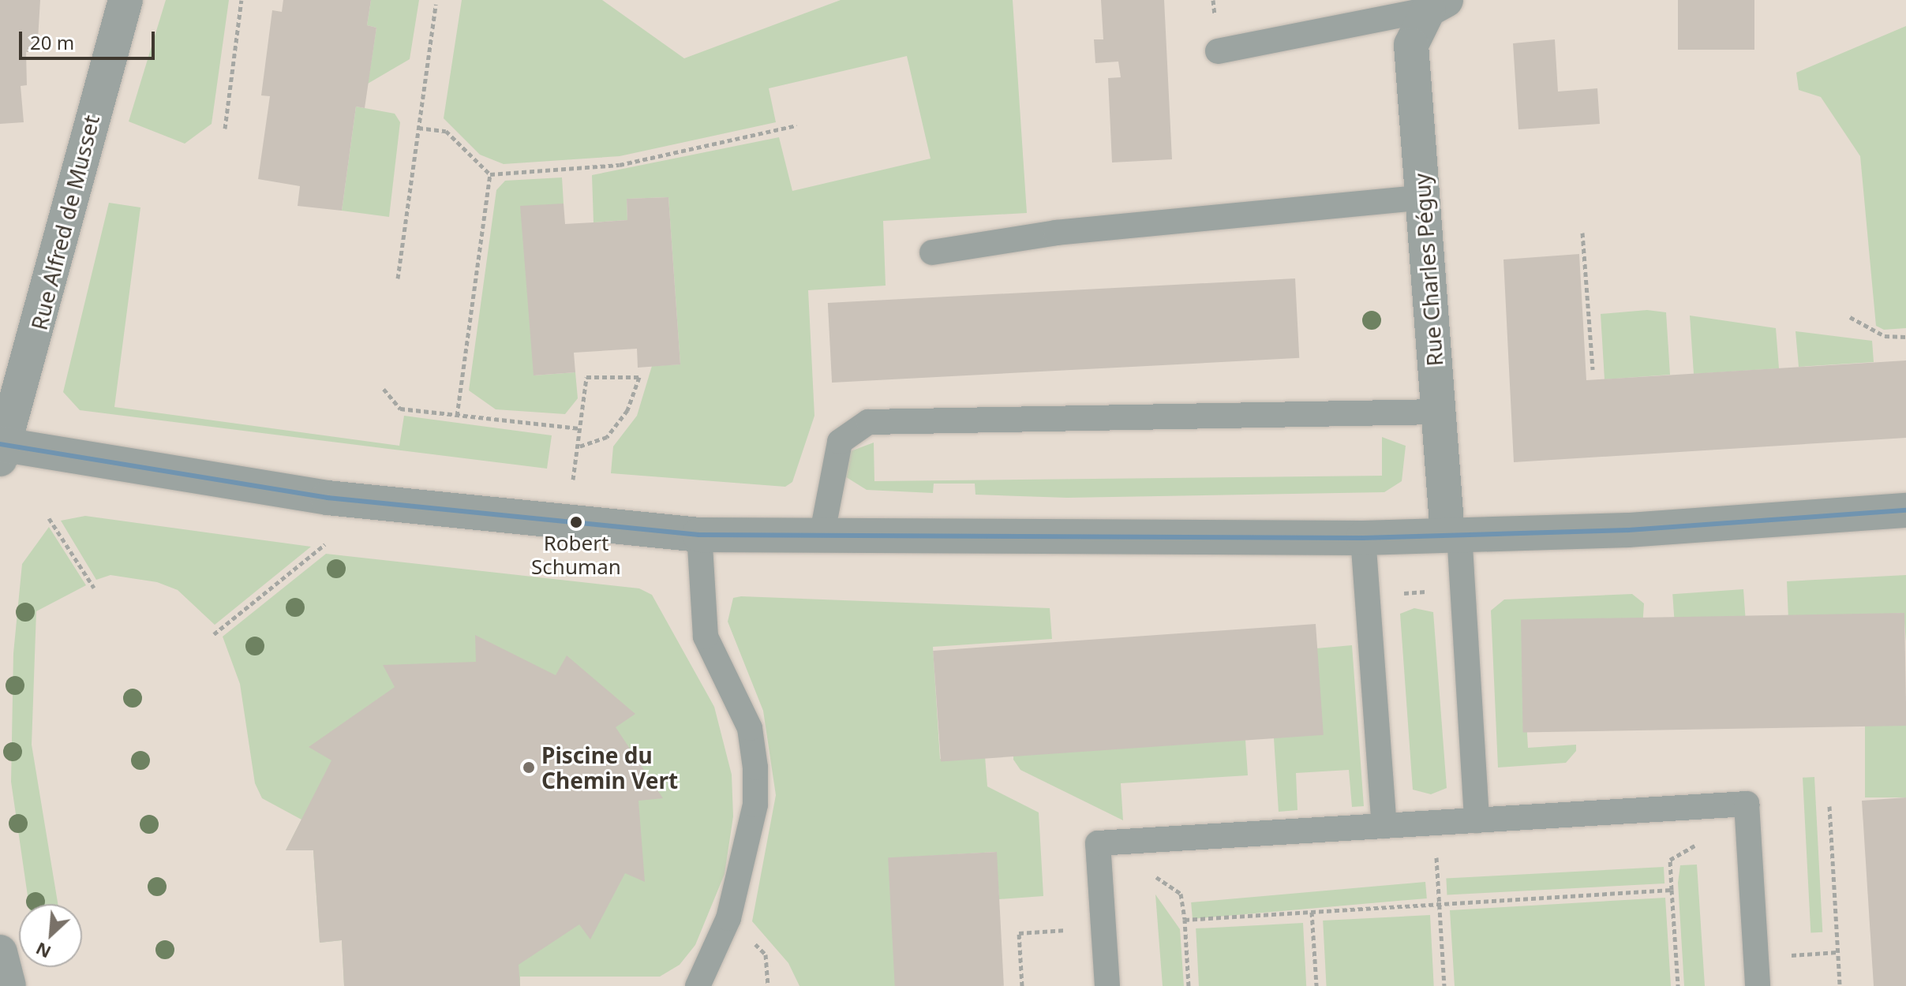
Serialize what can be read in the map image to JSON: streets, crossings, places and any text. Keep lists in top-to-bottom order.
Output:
{
  "streets": {
    "street": ["Rue Alfred de Musset", "Rue Charles Péguy"]
  },
  "places": ["Robert Schuman", "Piscine du Chemin Vert"],
  "scale_bar": "20 m",
  "north": "bottom left"
}
